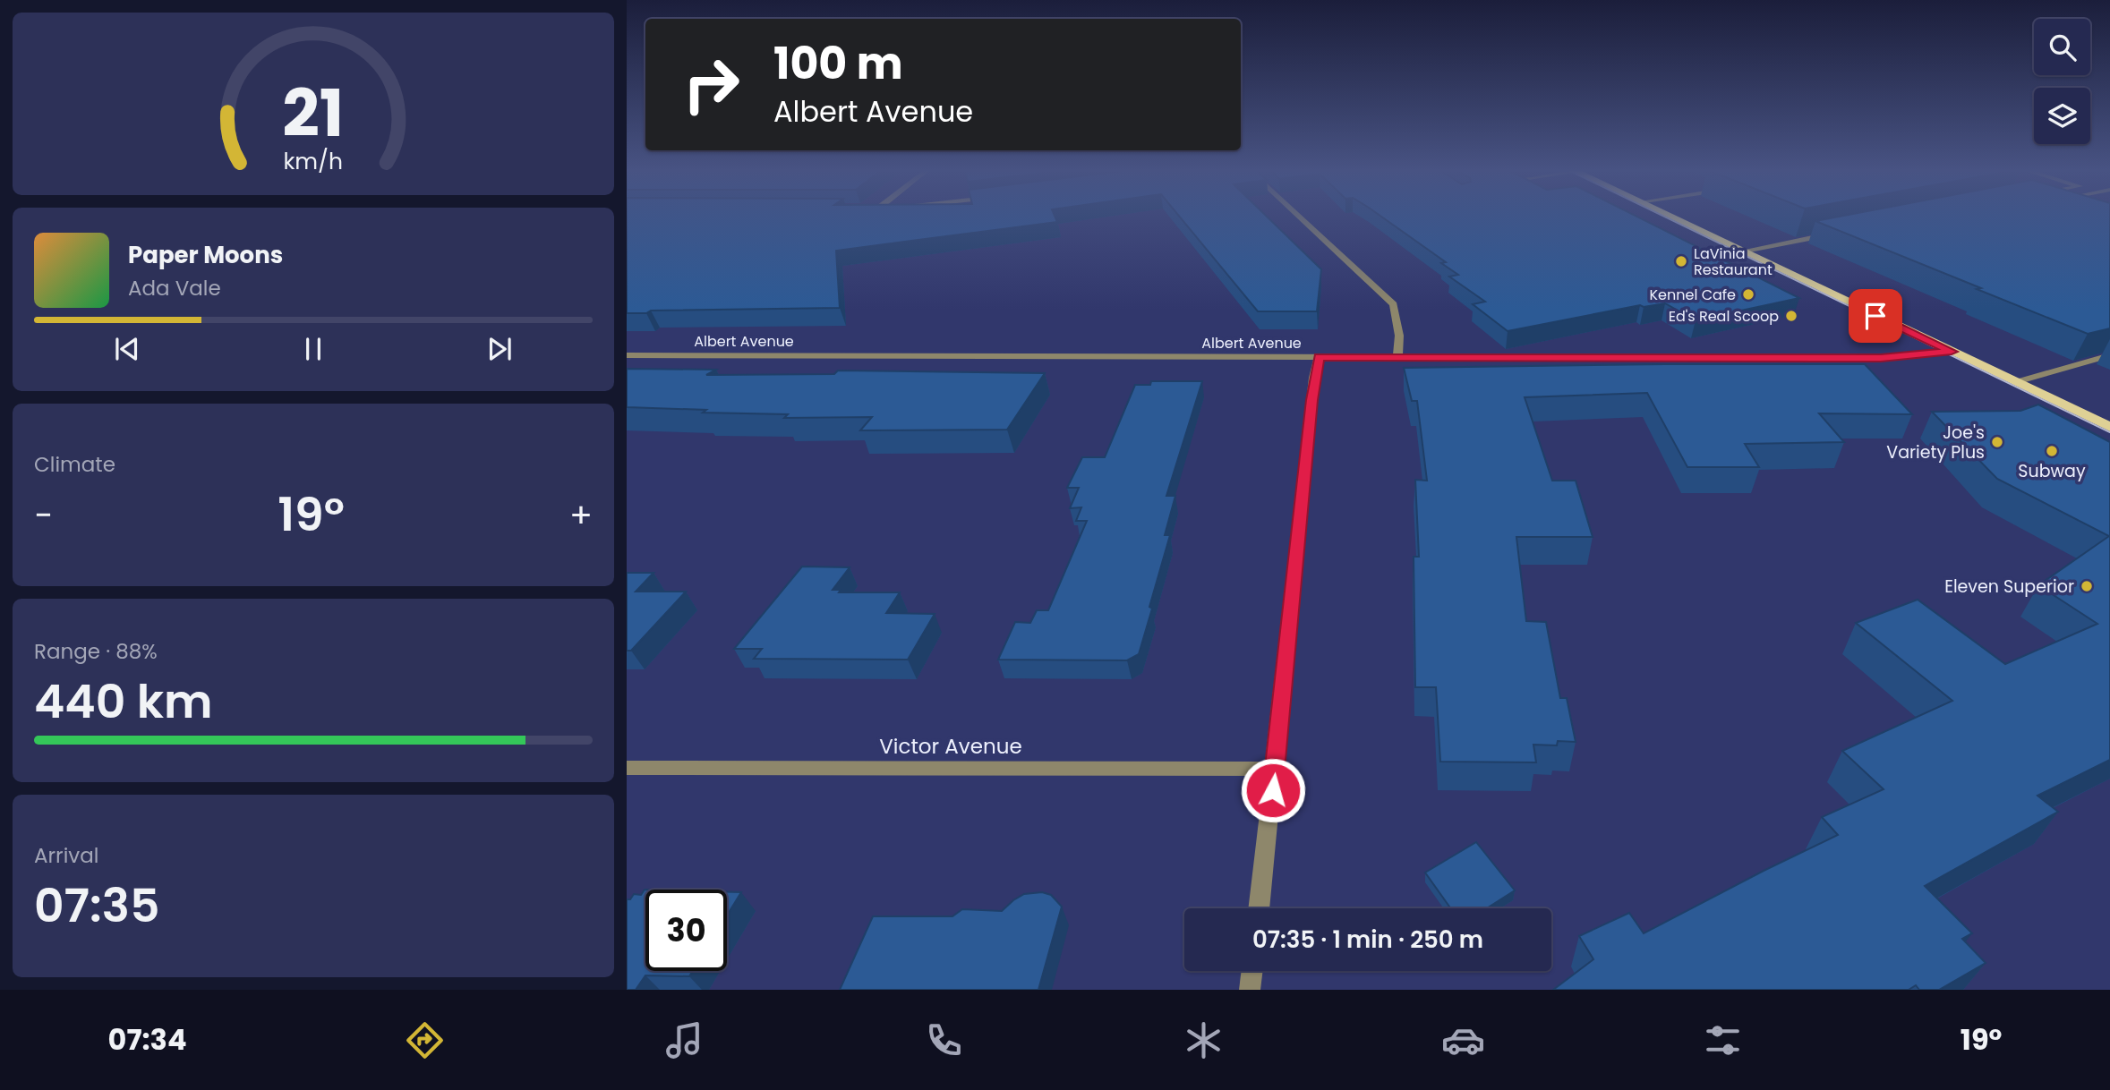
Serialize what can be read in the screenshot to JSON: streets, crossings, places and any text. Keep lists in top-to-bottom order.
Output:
{
  "streets": {
    "street": ["Albert Avenue", "Victor Avenue"]
  },
  "places": [
    "LaVinia Restaurant",
    "Kennel Cafe",
    "Ed's Real Scoop",
    "Joe's Variety Plus",
    "Subway",
    "Eleven Superior"
  ],
  "page": {
    "turn": ["100 m", "Albert Avenue"],
    "song": ["Paper Moons", "Ada Vale"],
    "tile": [
      "Climate",
      ["Range · 88%", "440 km"],
      ["Arrival", "07:35"]
    ],
    "heat": ["−", "19°", "+"],
    "limit": "30",
    "trip": "07:35 · 1 min · 250 m",
    "tabs": ["07:34", "19°"],
    "gauge": ["21", "km/h"]
  }
}
